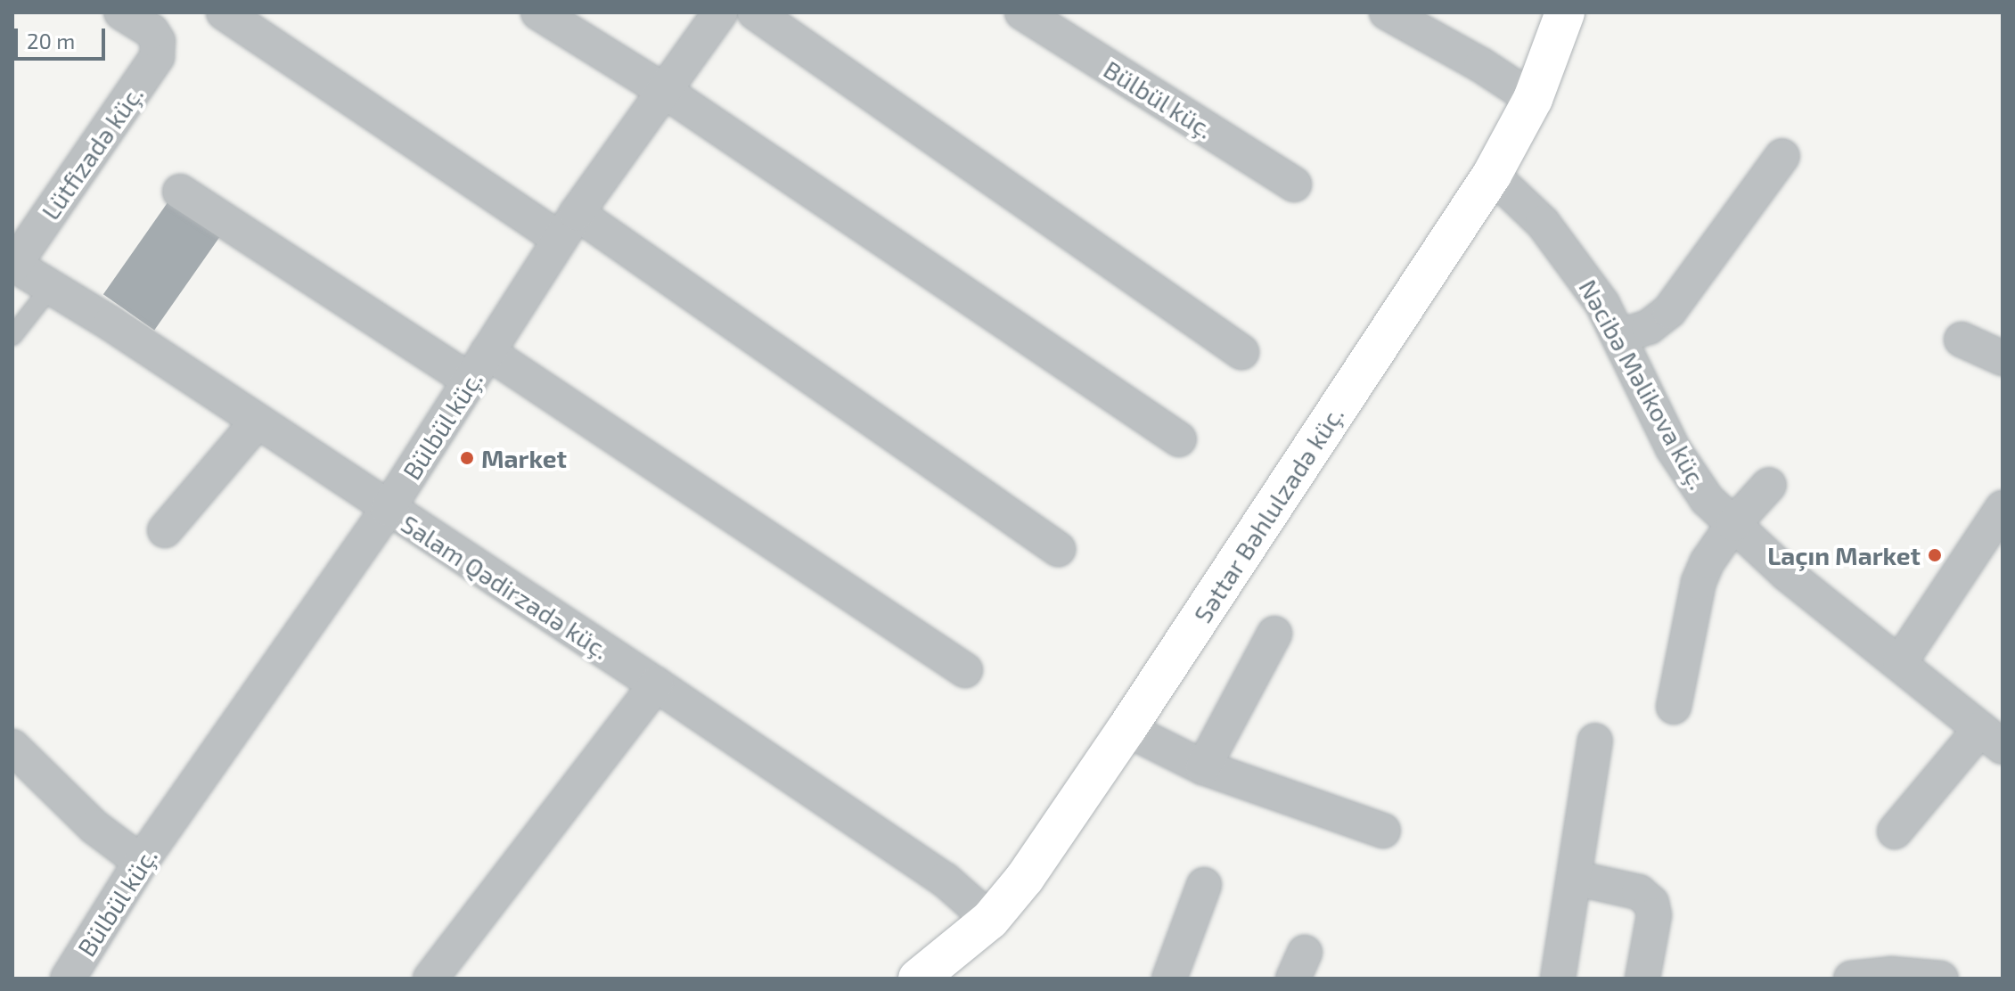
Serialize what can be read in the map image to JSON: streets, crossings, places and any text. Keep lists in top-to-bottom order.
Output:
{
  "streets": {
    "street": [
      "Bülbül küç.",
      "Lütfizadə küç.",
      "Nəcibə Məlikova küç.",
      "Səttar Bəhlulzadə küç.",
      "Salam Qədirzadə küç."
    ]
  },
  "crossings": [
    ["Bülbül küç.", "Salam Qədirzadə küç."],
    ["Lütfizadə küç.", "Salam Qədirzadə küç."],
    ["Nəcibə Məlikova küç.", "Səttar Bəhlulzadə küç."],
    ["Səttar Bəhlulzadə küç.", "Salam Qədirzadə küç."]
  ],
  "places": ["Market", "Laçın Market"],
  "scale_bar": "20 m"
}
